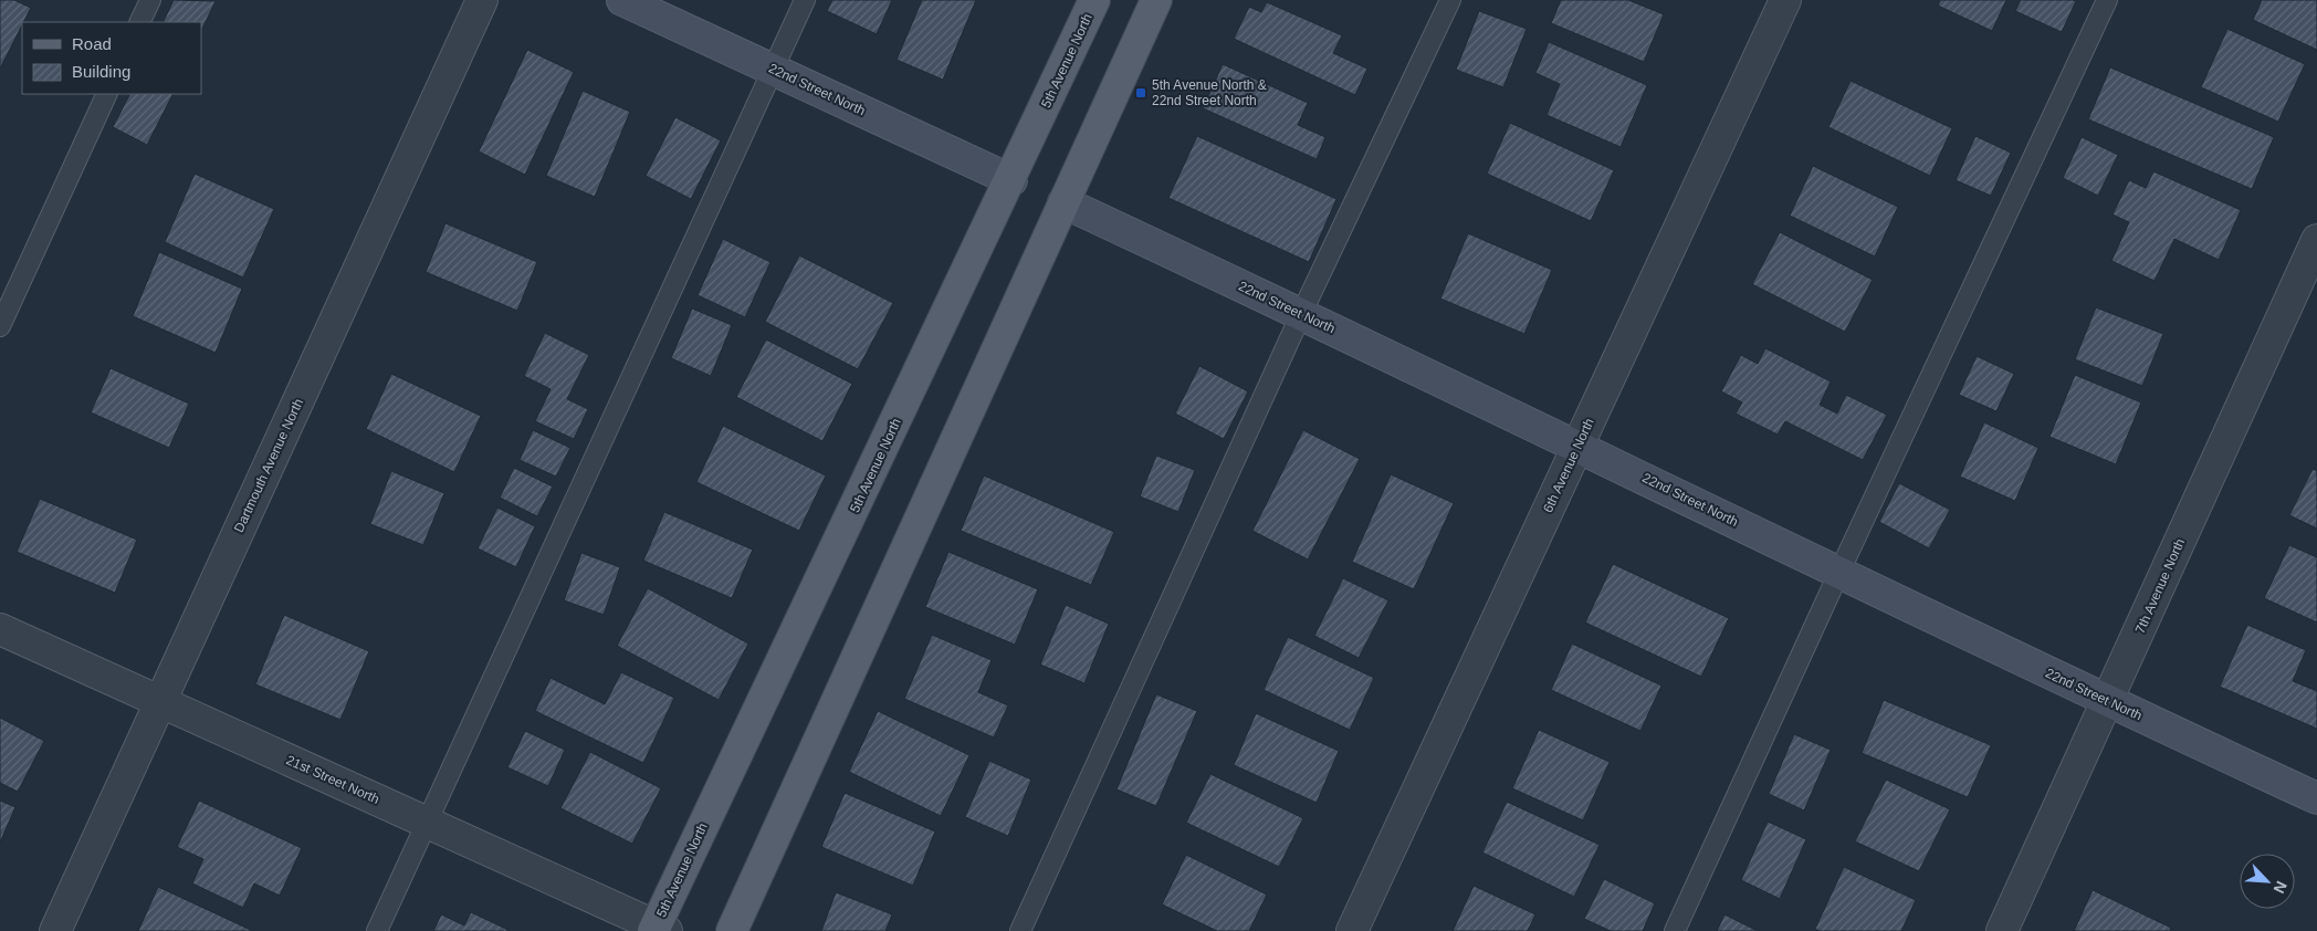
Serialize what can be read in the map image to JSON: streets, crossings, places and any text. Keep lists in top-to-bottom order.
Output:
{
  "streets": {
    "main road": ["5th Avenue North"],
    "street": [
      "22nd Street North",
      "Dartmouth Avenue North",
      "6th Avenue North",
      "7th Avenue North",
      "21st Street North"
    ]
  },
  "crossings": [
    ["5th Avenue North", "22nd Street North"],
    ["5th Avenue North", "21st Street North"],
    ["22nd Street North", "6th Avenue North"],
    ["22nd Street North", "7th Avenue North"],
    ["Dartmouth Avenue North", "21st Street North"]
  ],
  "places": {
    "transit": ["5th Avenue North & 22nd Street North"]
  },
  "legend": ["Road", "Building"],
  "north": "bottom right"
}
